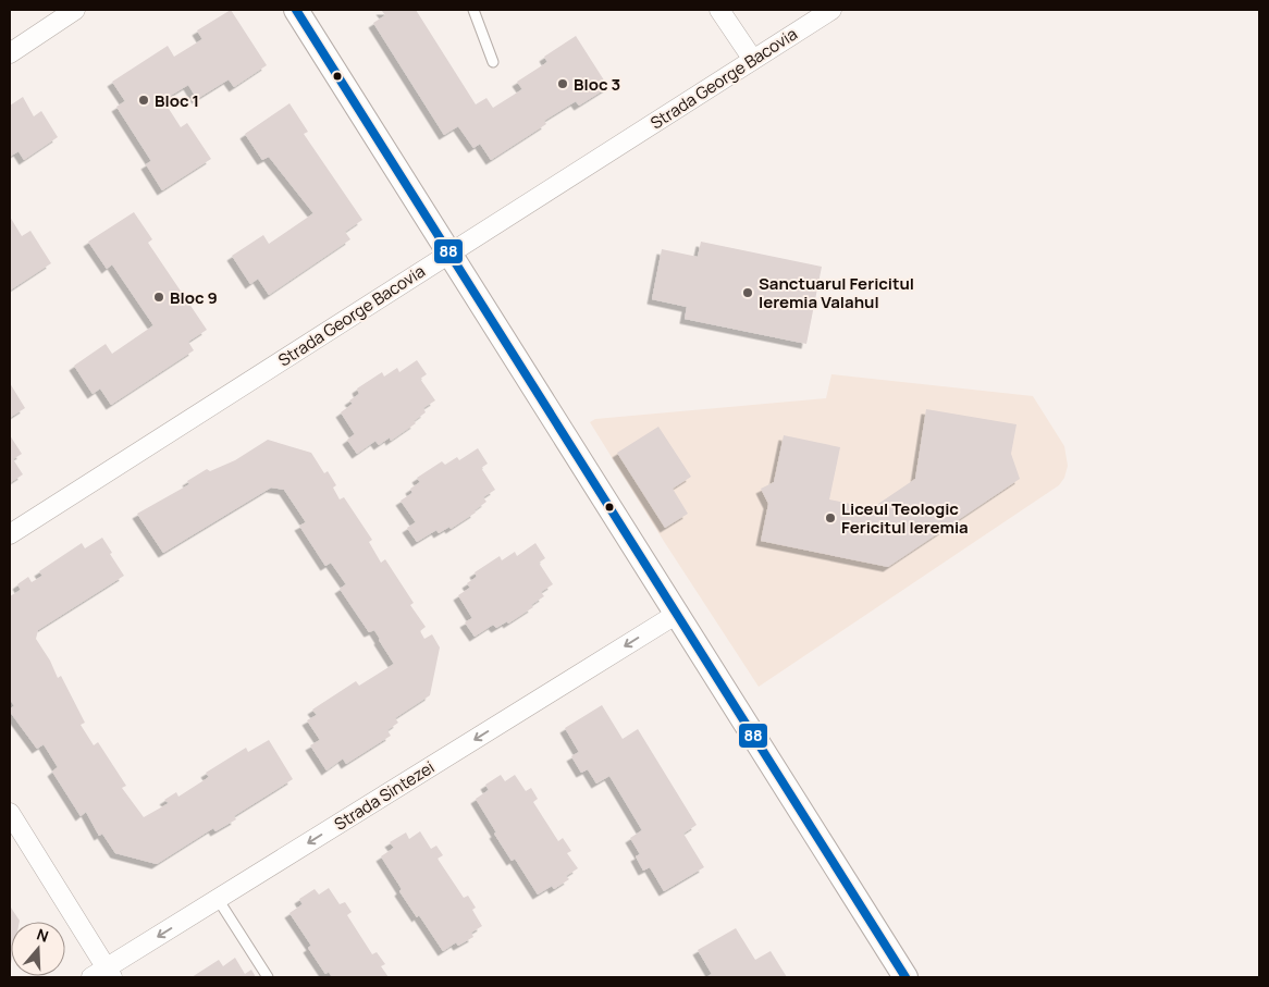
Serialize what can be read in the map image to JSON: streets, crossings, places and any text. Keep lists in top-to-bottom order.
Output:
{
  "streets": {
    "street": ["Strada George Bacovia", "Strada Sintezei"]
  },
  "one_way": ["Strada Sintezei"],
  "places": [
    "Bloc 3",
    "Bloc 1",
    "Sanctuarul Fericitul Ieremia Valahul",
    "Bloc 9",
    "Liceul Teologic Fericitul Ieremia"
  ],
  "lines": ["transit line 88"],
  "north": "top"
}
